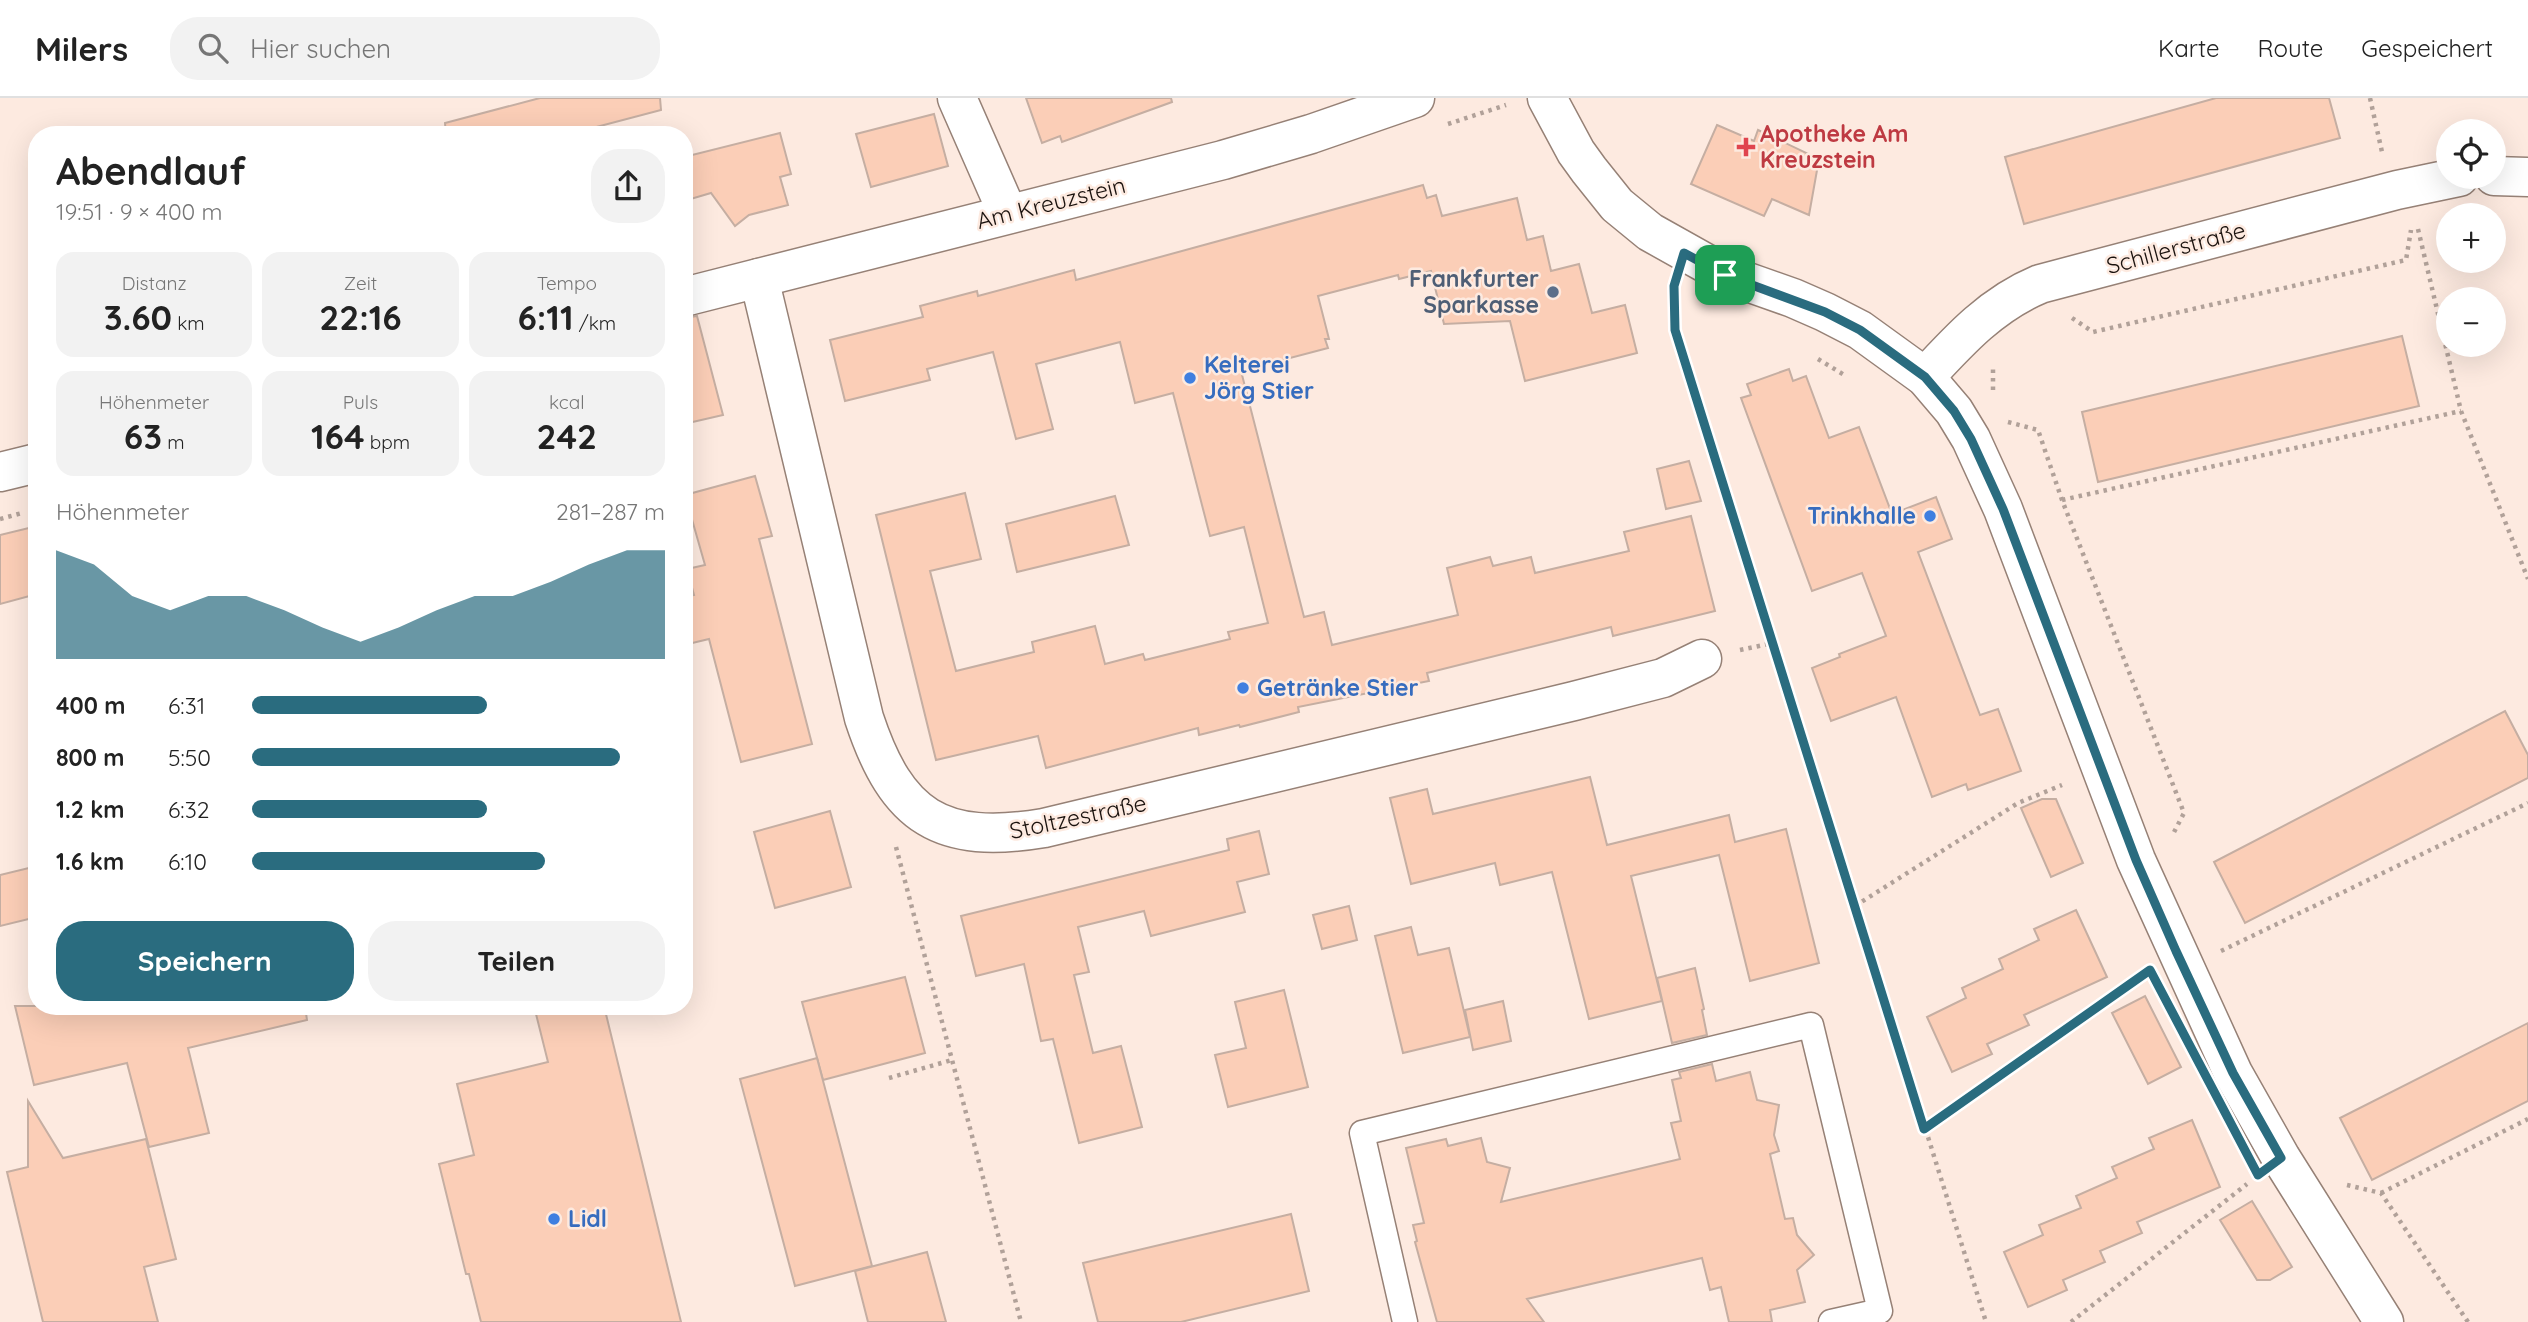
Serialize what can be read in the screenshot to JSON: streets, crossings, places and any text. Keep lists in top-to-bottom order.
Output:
{
  "streets": {
    "street": ["Am Kreuzstein", "Schillerstraße", "Stoltzestraße"]
  },
  "crossings": [
    ["Am Kreuzstein", "Stoltzestraße"]
  ],
  "places": {
    "health": ["Apotheke Am Kreuzstein"],
    "other": [
      "Frankfurter Sparkasse",
      "Kelterei Jörg Stier",
      "Trinkhalle",
      "Getränke Stier",
      "Lidl"
    ]
  },
  "page": {
    "header": "Milers",
    "search": "Hier suchen",
    "nav": ["Karte", "Route", "Gespeichert"],
    "map_buttons": ["+", "−"],
    "heading": ["Abendlauf", "19:51 · 9 × 400 m"],
    "stats": [
      ["Distanz", "3.60 km"],
      ["Zeit", "22:16"],
      ["Tempo", "6:11 /km"],
      ["Höhenmeter", "63 m"],
      ["Puls", "164 bpm"],
      ["kcal", "242"]
    ],
    "chart": ["Höhenmeter", "281–287 m"],
    "list": [
      {
        "name": "400 m",
        "note": "6:31"
      },
      {
        "name": "800 m",
        "note": "5:50"
      },
      {
        "name": "1.2 km",
        "note": "6:32"
      },
      {
        "name": "1.6 km",
        "note": "6:10"
      }
    ],
    "buttons": ["Speichern", "Teilen"]
  }
}
